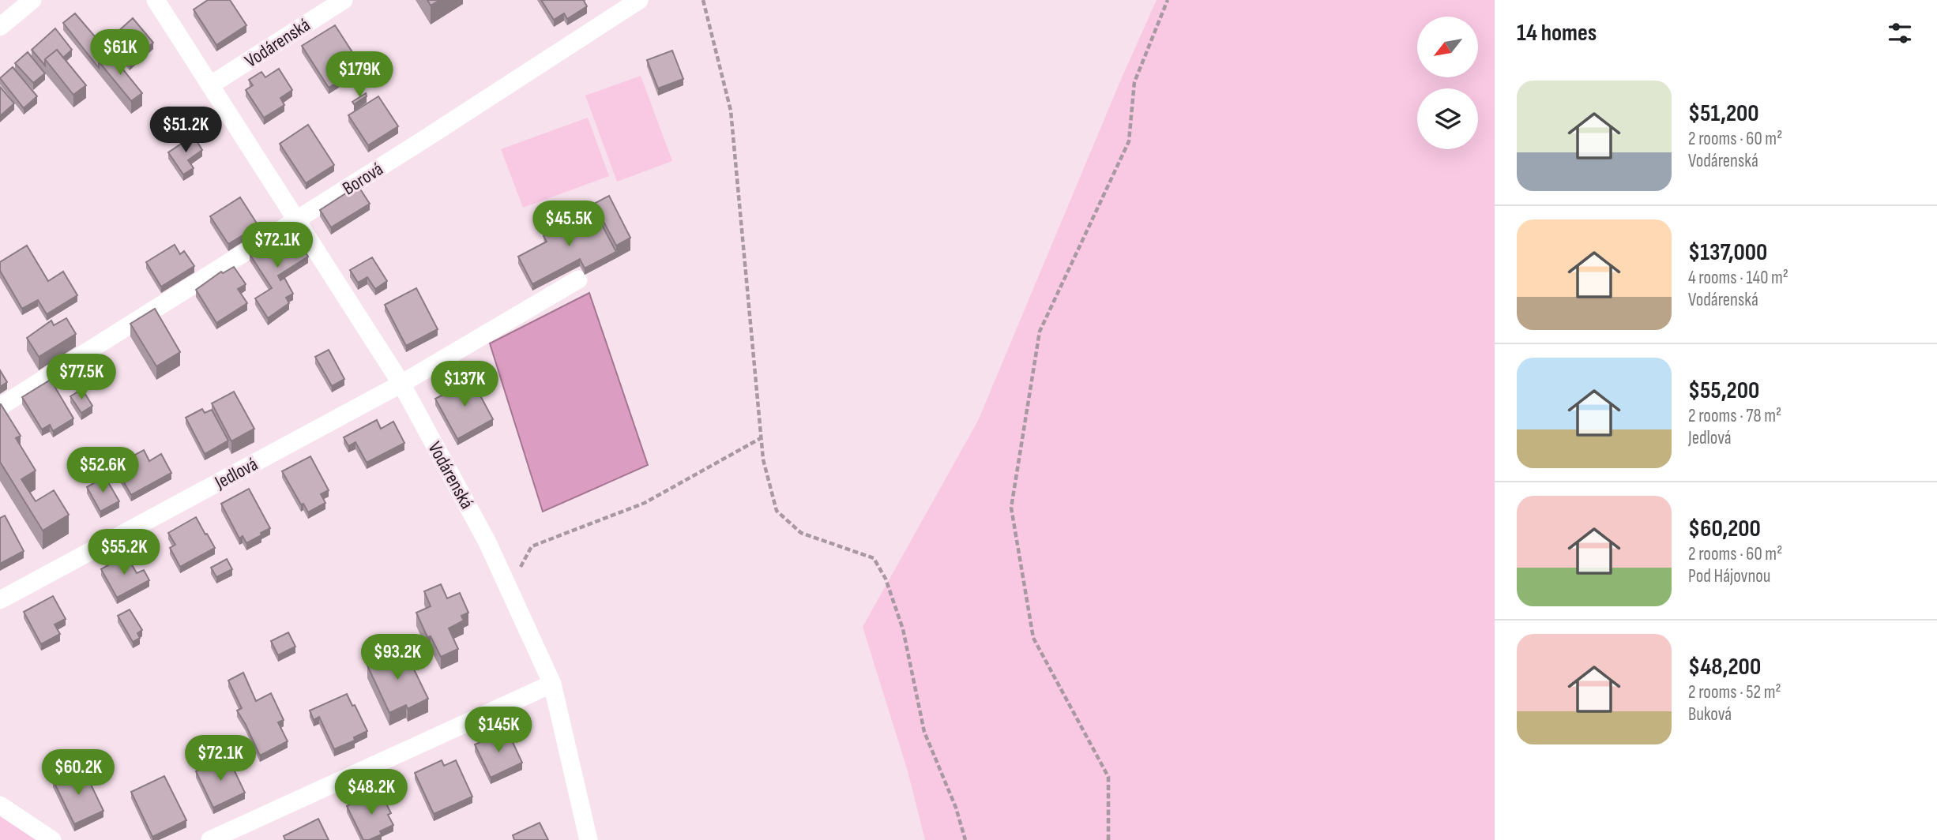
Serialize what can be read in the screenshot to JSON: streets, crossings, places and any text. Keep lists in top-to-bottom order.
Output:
{
  "streets": {
    "street": ["Vodárenská", "Borová", "Jedlová"]
  },
  "crossings": [
    ["Vodárenská", "Borová"],
    ["Vodárenská", "Jedlová"]
  ],
  "north": "bottom left",
  "page": {
    "heading": "14 homes",
    "price": [
      "$61K",
      "$179K",
      "$51.2K",
      "$45.5K",
      "$72.1K",
      "$77.5K",
      "$137K",
      "$52.6K",
      "$55.2K",
      "$93.2K",
      "$145K",
      "$72.1K",
      "$60.2K",
      "$48.2K"
    ],
    "list": [
      {
        "name": "$51,200",
        "note": "2 rooms · 60 m² · Vodárenská"
      },
      {
        "name": "$137,000",
        "note": "4 rooms · 140 m² · Vodárenská"
      },
      {
        "name": "$55,200",
        "note": "2 rooms · 78 m² · Jedlová"
      },
      {
        "name": "$60,200",
        "note": "2 rooms · 60 m² · Pod Hájovnou"
      },
      {
        "name": "$48,200",
        "note": "2 rooms · 52 m² · Buková"
      }
    ]
  }
}
